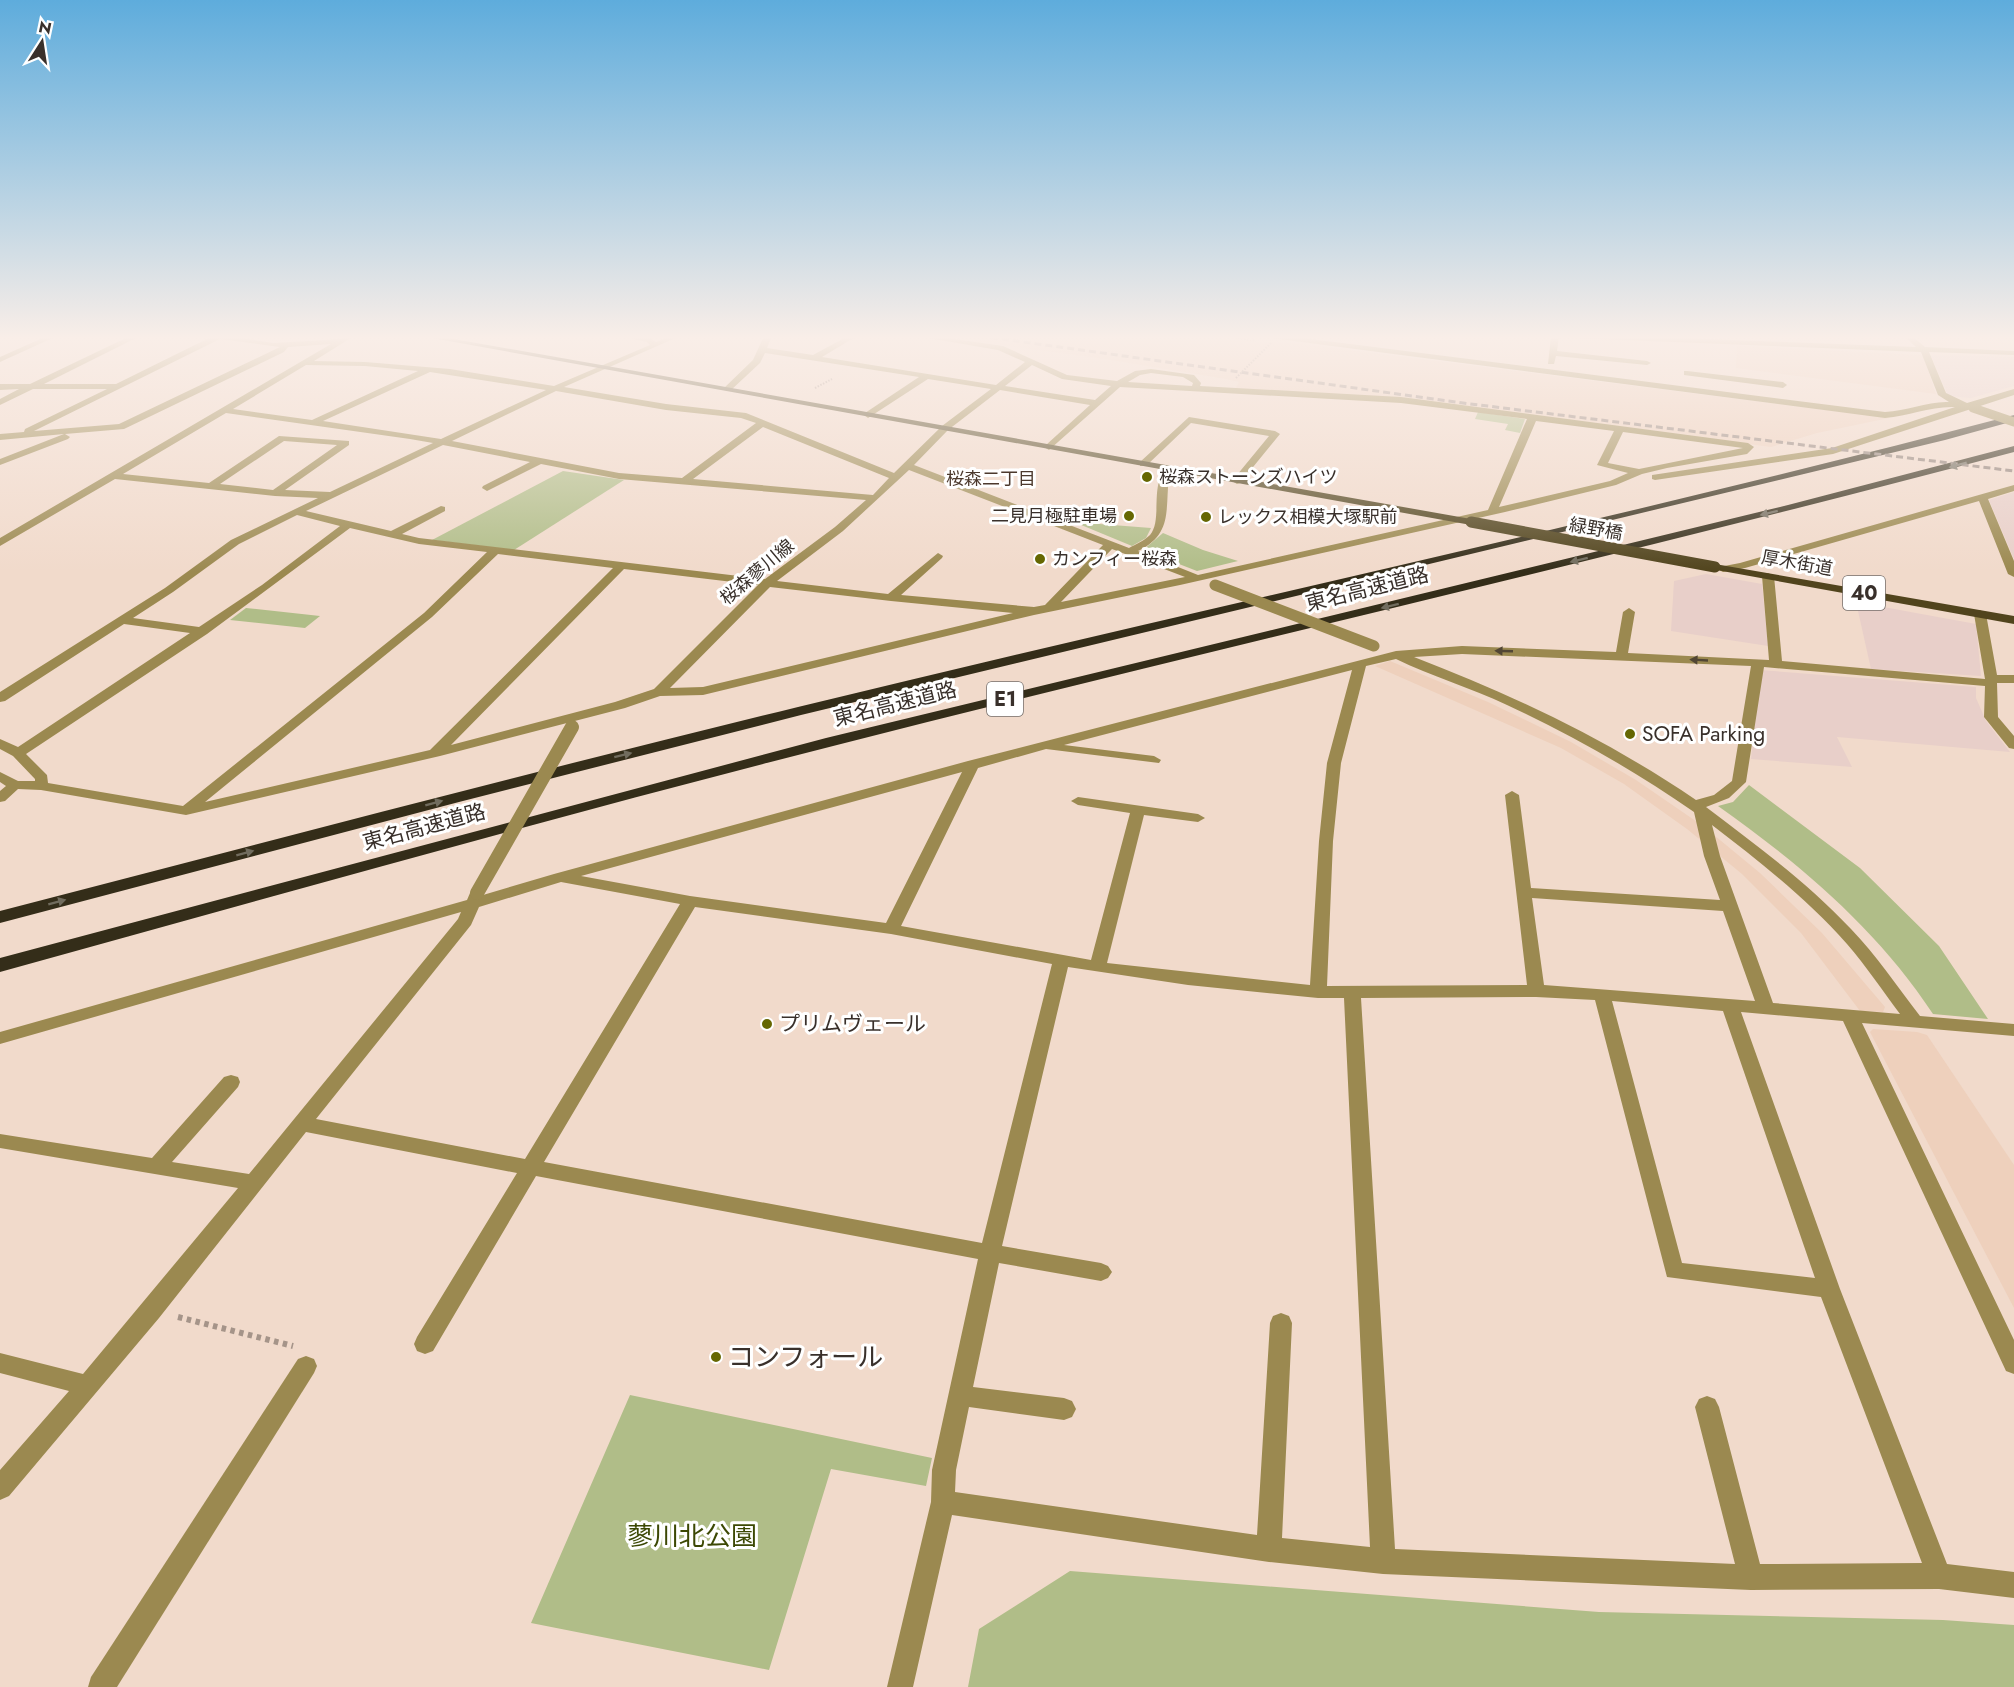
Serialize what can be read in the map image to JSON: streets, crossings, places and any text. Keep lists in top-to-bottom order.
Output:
{
  "streets": {
    "highway": ["東名高速道路", "E1"],
    "main road": ["緑野橋", "厚木街道", "40"],
    "street": ["桜森蓼川線"]
  },
  "crossings": [
    ["緑野橋", "厚木街道"],
    ["緑野橋", "40"],
    ["桜森蓼川線", "40"]
  ],
  "districts": ["桜森二丁目"],
  "parks": ["蓼川北公園"],
  "places": [
    "桜森ストーンズハイツ",
    "二見月極駐車場",
    "レックス相模大塚駅前",
    "カンフィー桜森",
    "SOFA Parking",
    "プリムヴェール",
    "コンフォール"
  ],
  "north": "top"
}
